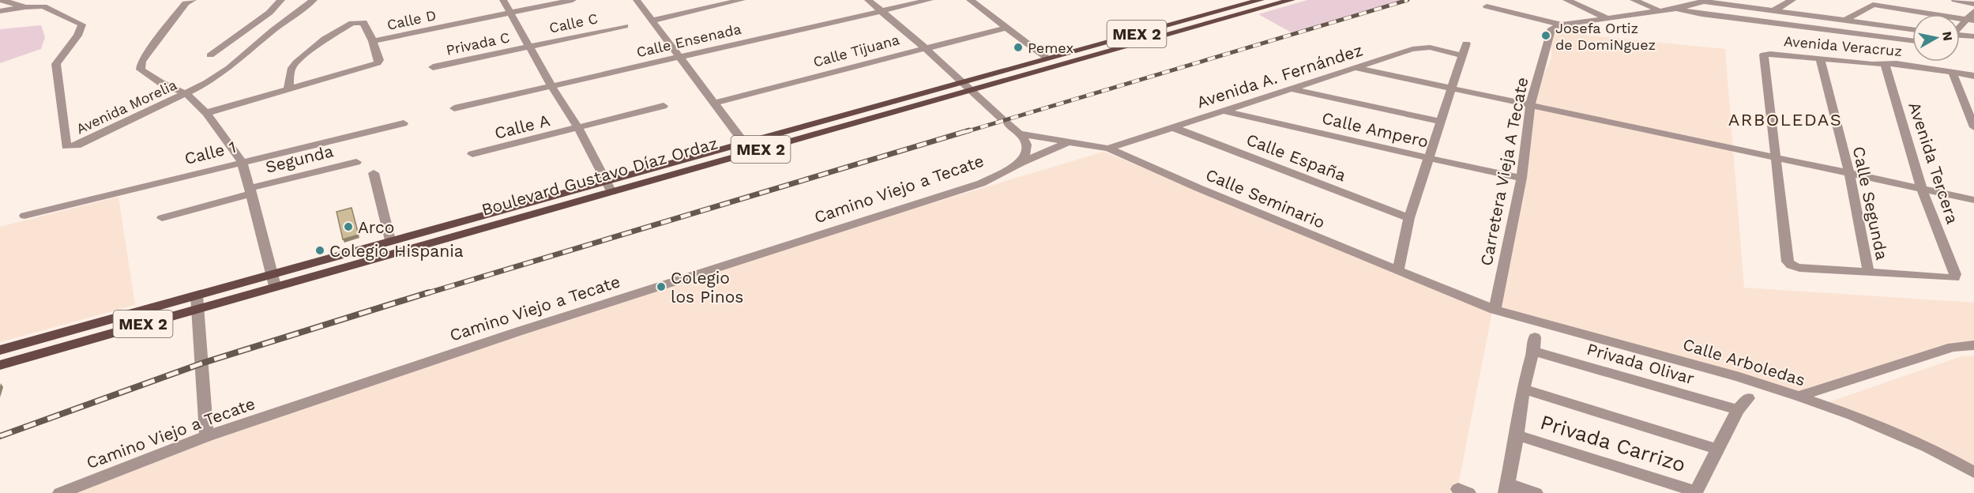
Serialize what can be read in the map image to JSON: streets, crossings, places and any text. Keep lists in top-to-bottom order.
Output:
{
  "streets": {
    "main road": ["MEX 2", "Boulevard Gustavo Díaz Ordaz"],
    "street": [
      "Calle D",
      "Calle C",
      "Calle Ensenada",
      "Privada C",
      "Avenida Veracruz",
      "Calle Tijuana",
      "Avenida A. Fernández",
      "Avenida Morelia",
      "Calle A",
      "Calle Ampero",
      "Calle 1",
      "Calle España",
      "Segunda",
      "Avenida Tercera",
      "Carretera Vieja A Tecate",
      "Camino Viejo a Tecate",
      "Calle Seminario",
      "Calle Segunda",
      "Calle Arboledas",
      "Privada Olivar",
      "Privada Carrizo"
    ]
  },
  "crossings": [
    ["Calle C", "Privada C"],
    ["Avenida Veracruz", "Avenida Tercera"],
    ["Avenida Veracruz", "Calle Segunda"],
    ["Avenida A. Fernández", "Calle Ampero"],
    ["Avenida A. Fernández", "Calle España"],
    ["Avenida A. Fernández", "Calle Seminario"],
    ["Calle Ampero", "Carretera Vieja A Tecate"],
    ["Avenida Tercera", "Calle Segunda"],
    ["Carretera Vieja A Tecate", "Calle Seminario"],
    ["Carretera Vieja A Tecate", "Calle Arboledas"],
    ["Camino Viejo a Tecate", "Calle Seminario"],
    ["Calle Seminario", "Calle Arboledas"],
    ["Privada Olivar", "Privada Carrizo"]
  ],
  "districts": ["ARBOLEDAS"],
  "places": [
    "Josefa Ortiz de DomiNguez",
    "Pemex",
    "Arco",
    "Colegio Hispania",
    "Colegio los Pinos"
  ],
  "north": "right"
}
